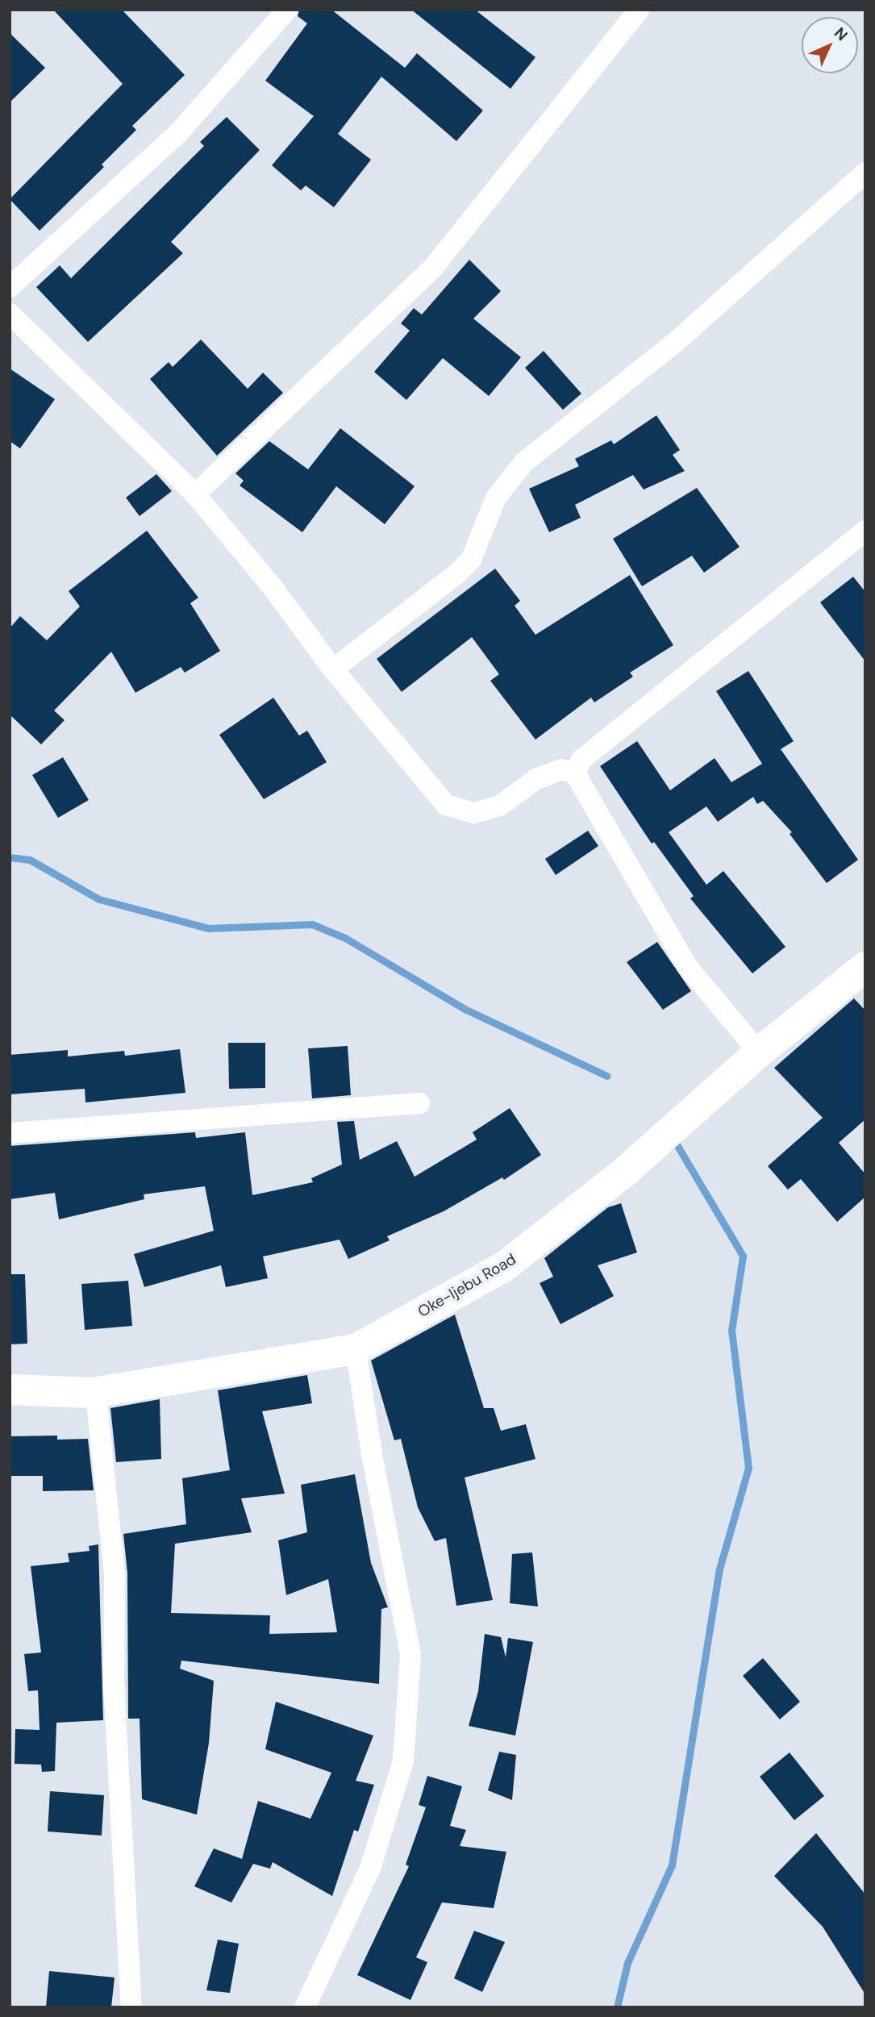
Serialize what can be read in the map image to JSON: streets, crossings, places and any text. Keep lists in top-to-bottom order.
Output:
{
  "streets": {
    "main road": ["Oke-Ijebu Road"]
  },
  "north": "top right"
}
